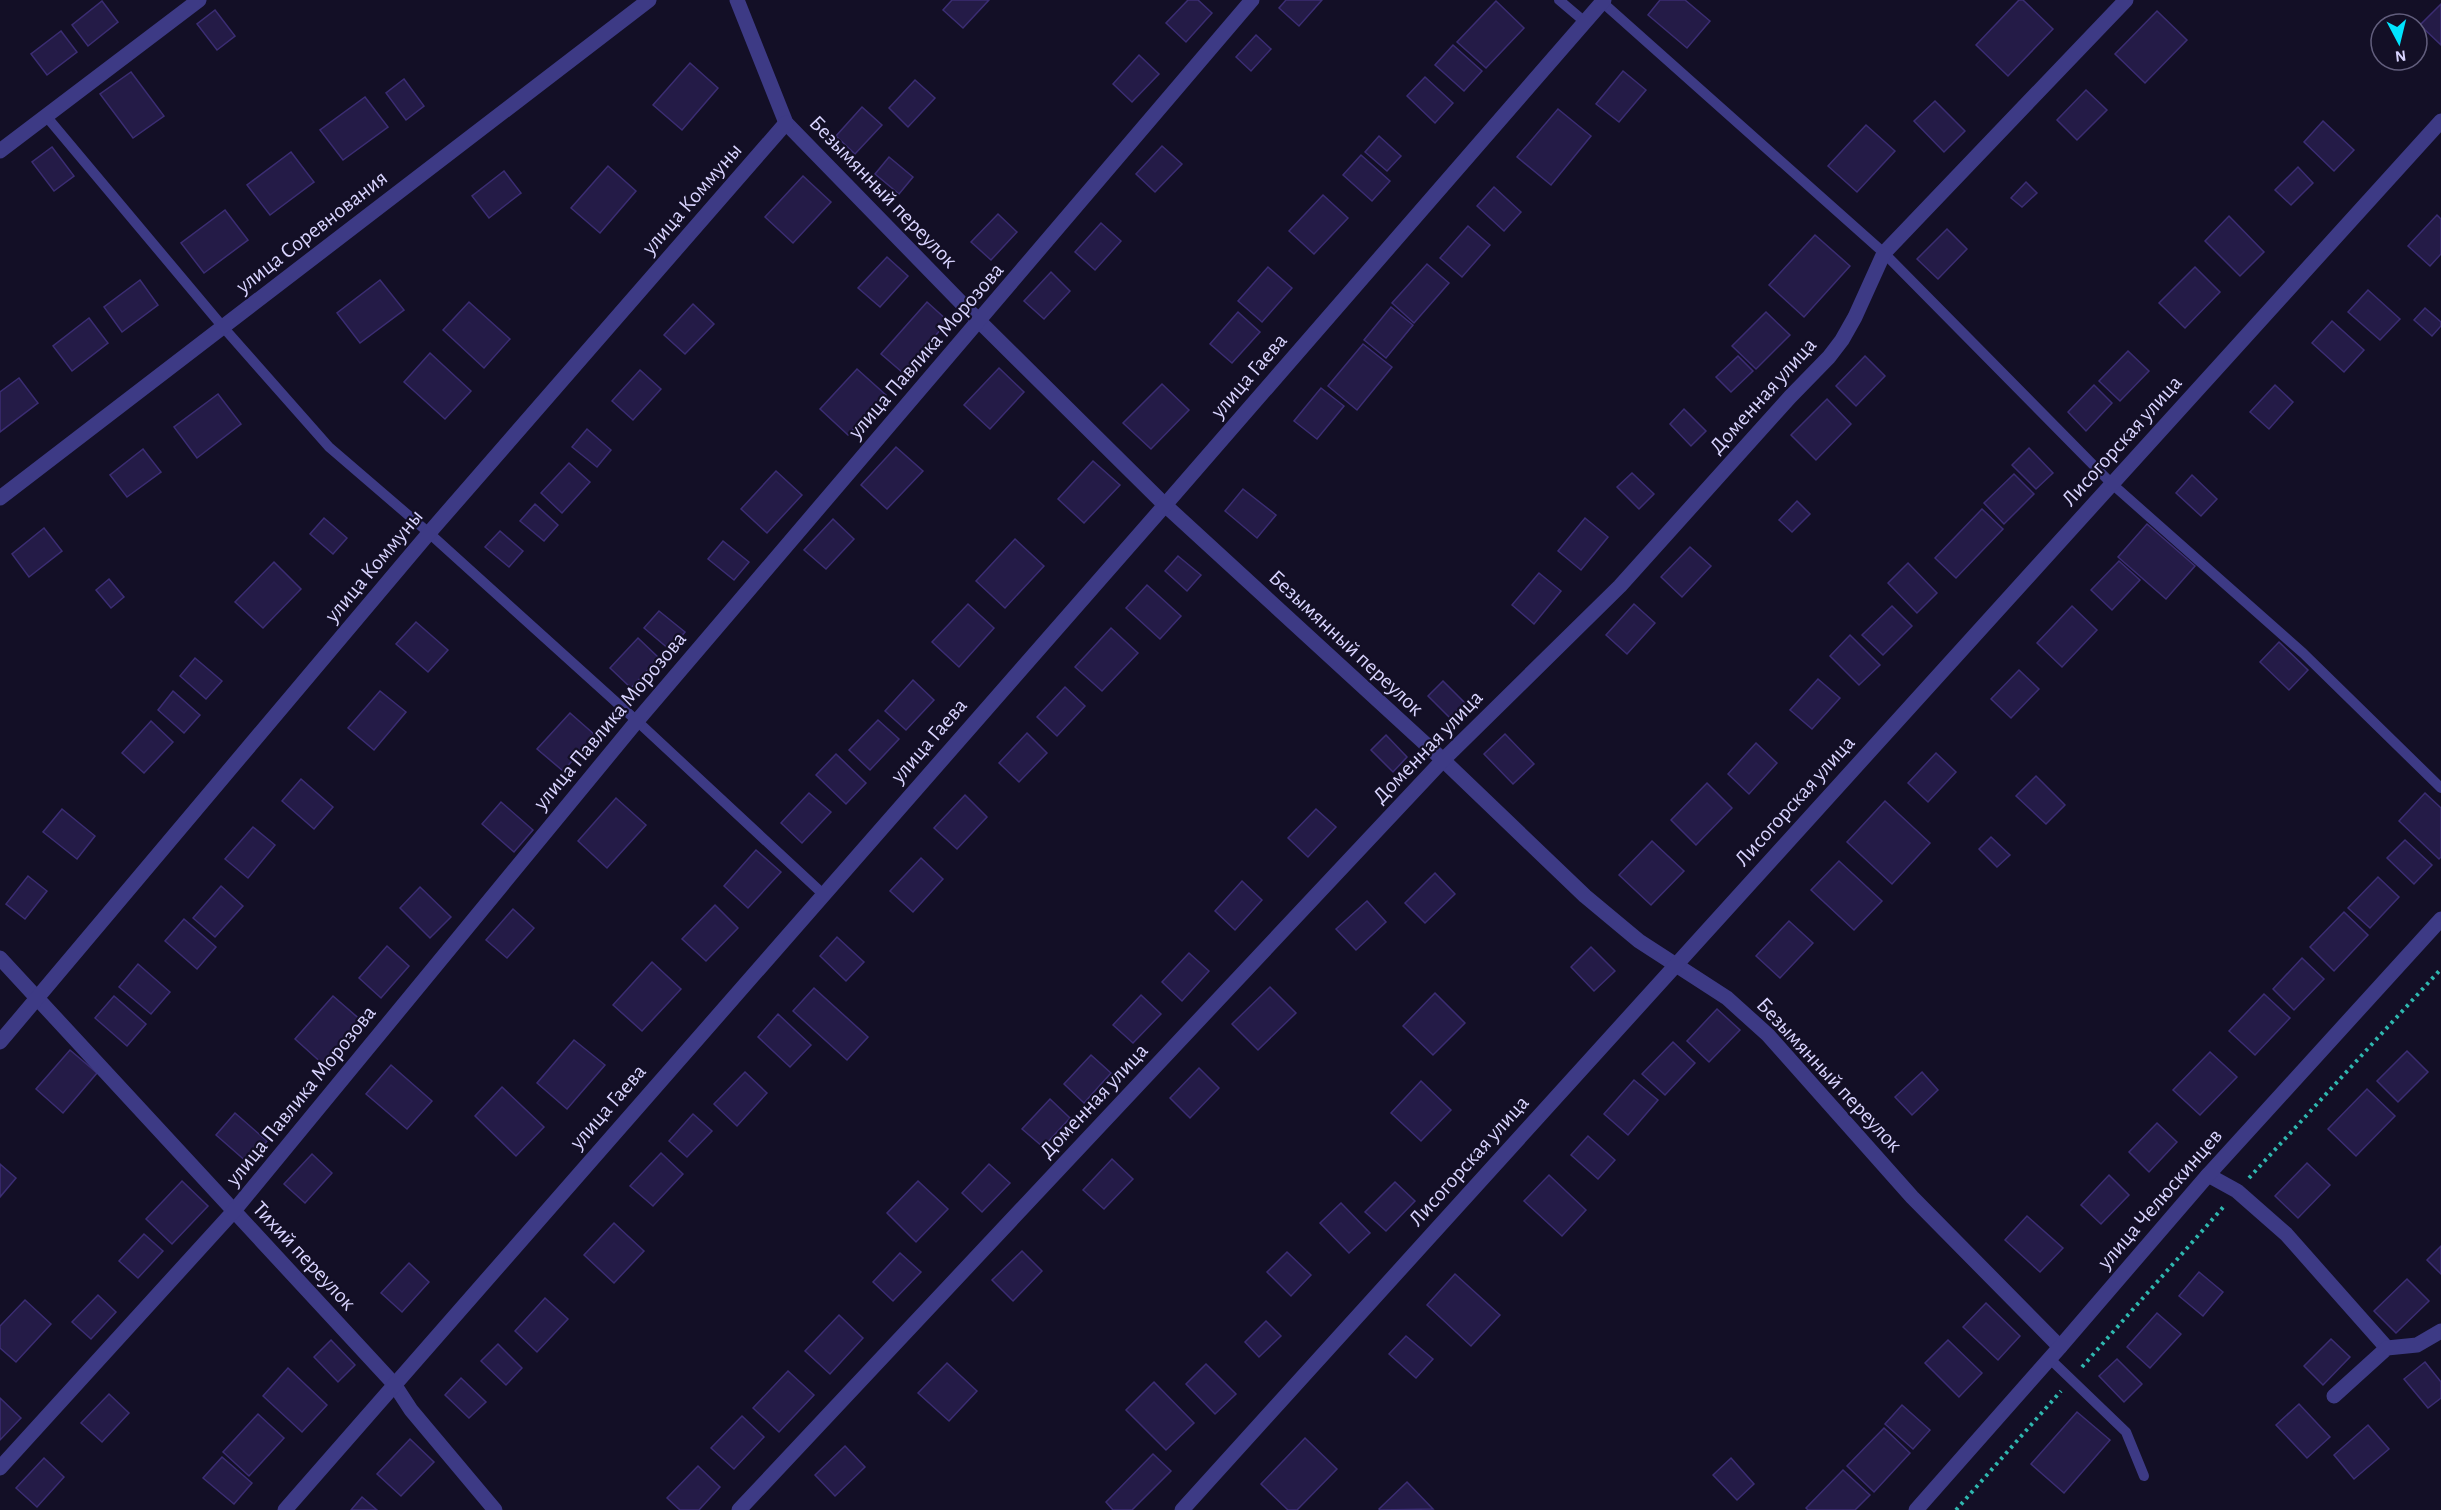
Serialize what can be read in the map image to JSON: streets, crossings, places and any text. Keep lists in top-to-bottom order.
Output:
{
  "streets": {
    "street": [
      "Безымянный переулок",
      "улица Коммуны",
      "улица Соревнования",
      "улица Павлика Морозова",
      "улица Гаева",
      "Доменная улица",
      "Лисогорская улица",
      "улица Челюскинцев",
      "Тихий переулок"
    ]
  },
  "crossings": [
    ["Безымянный переулок", "улица Коммуны"],
    ["Безымянный переулок", "улица Павлика Морозова"],
    ["Безымянный переулок", "улица Гаева"],
    ["Безымянный переулок", "Доменная улица"],
    ["Безымянный переулок", "Лисогорская улица"],
    ["Безымянный переулок", "улица Челюскинцев"],
    ["улица Коммуны", "Тихий переулок"],
    ["улица Павлика Морозова", "Тихий переулок"],
    ["улица Гаева", "Тихий переулок"]
  ],
  "north": "bottom"
}
